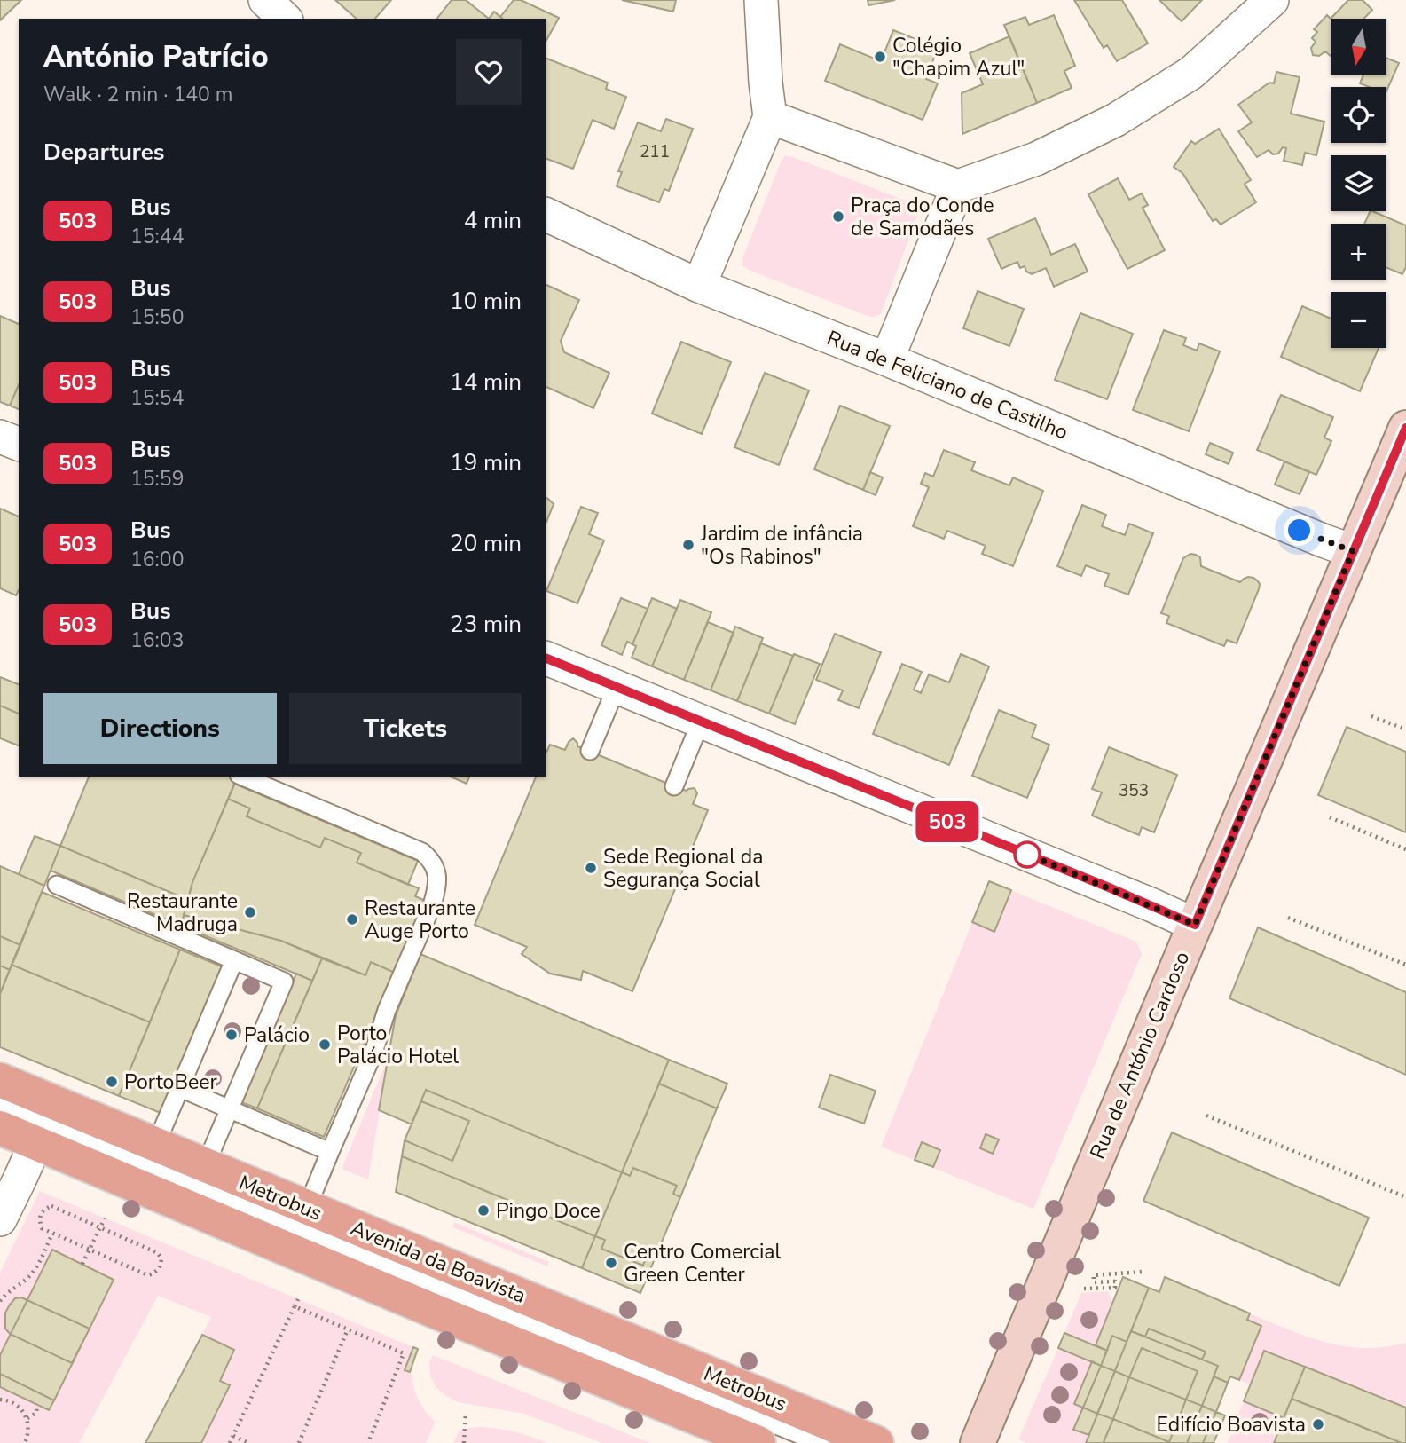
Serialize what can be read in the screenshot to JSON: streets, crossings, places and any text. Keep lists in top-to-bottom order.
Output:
{
  "streets": {
    "main road": ["Avenida da Boavista"],
    "street": ["Rua de Feliciano de Castilho", "Rua de António Cardoso"],
    "lane": ["Metrobus"]
  },
  "crossings": [
    ["Rua de Feliciano de Castilho", "Rua de António Cardoso"],
    ["Metrobus", "Avenida da Boavista"]
  ],
  "places": [
    "Colégio \"Chapim Azul\"",
    "Praça do Conde de Samodães",
    "Jardim de infância \"Os Rabinos\"",
    "Sede Regional da Segurança Social",
    "Restaurante Madruga",
    "Restaurante Auge Porto",
    "Palácio",
    "Porto Palácio Hotel",
    "PortoBeer",
    "Pingo Doce",
    "Centro Comercial Green Center",
    "Edifício Boavista"
  ],
  "lines": ["bus line 503"],
  "house_numbers": ["211", "353"],
  "north": "bottom",
  "page": {
    "on_map": "503",
    "map_buttons": ["+", "−"],
    "heading": [
      ["António Patrício", "Walk · 2 min · 140 m"],
      "Departures"
    ],
    "list": [
      {
        "mark": "503",
        "name": "Bus",
        "note": "15:44",
        "value": "4 min"
      },
      {
        "mark": "503",
        "name": "Bus",
        "note": "15:50",
        "value": "10 min"
      },
      {
        "mark": "503",
        "name": "Bus",
        "note": "15:54",
        "value": "14 min"
      },
      {
        "mark": "503",
        "name": "Bus",
        "note": "15:59",
        "value": "19 min"
      },
      {
        "mark": "503",
        "name": "Bus",
        "note": "16:00",
        "value": "20 min"
      },
      {
        "mark": "503",
        "name": "Bus",
        "note": "16:03",
        "value": "23 min"
      }
    ],
    "buttons": ["Directions", "Tickets"]
  }
}
